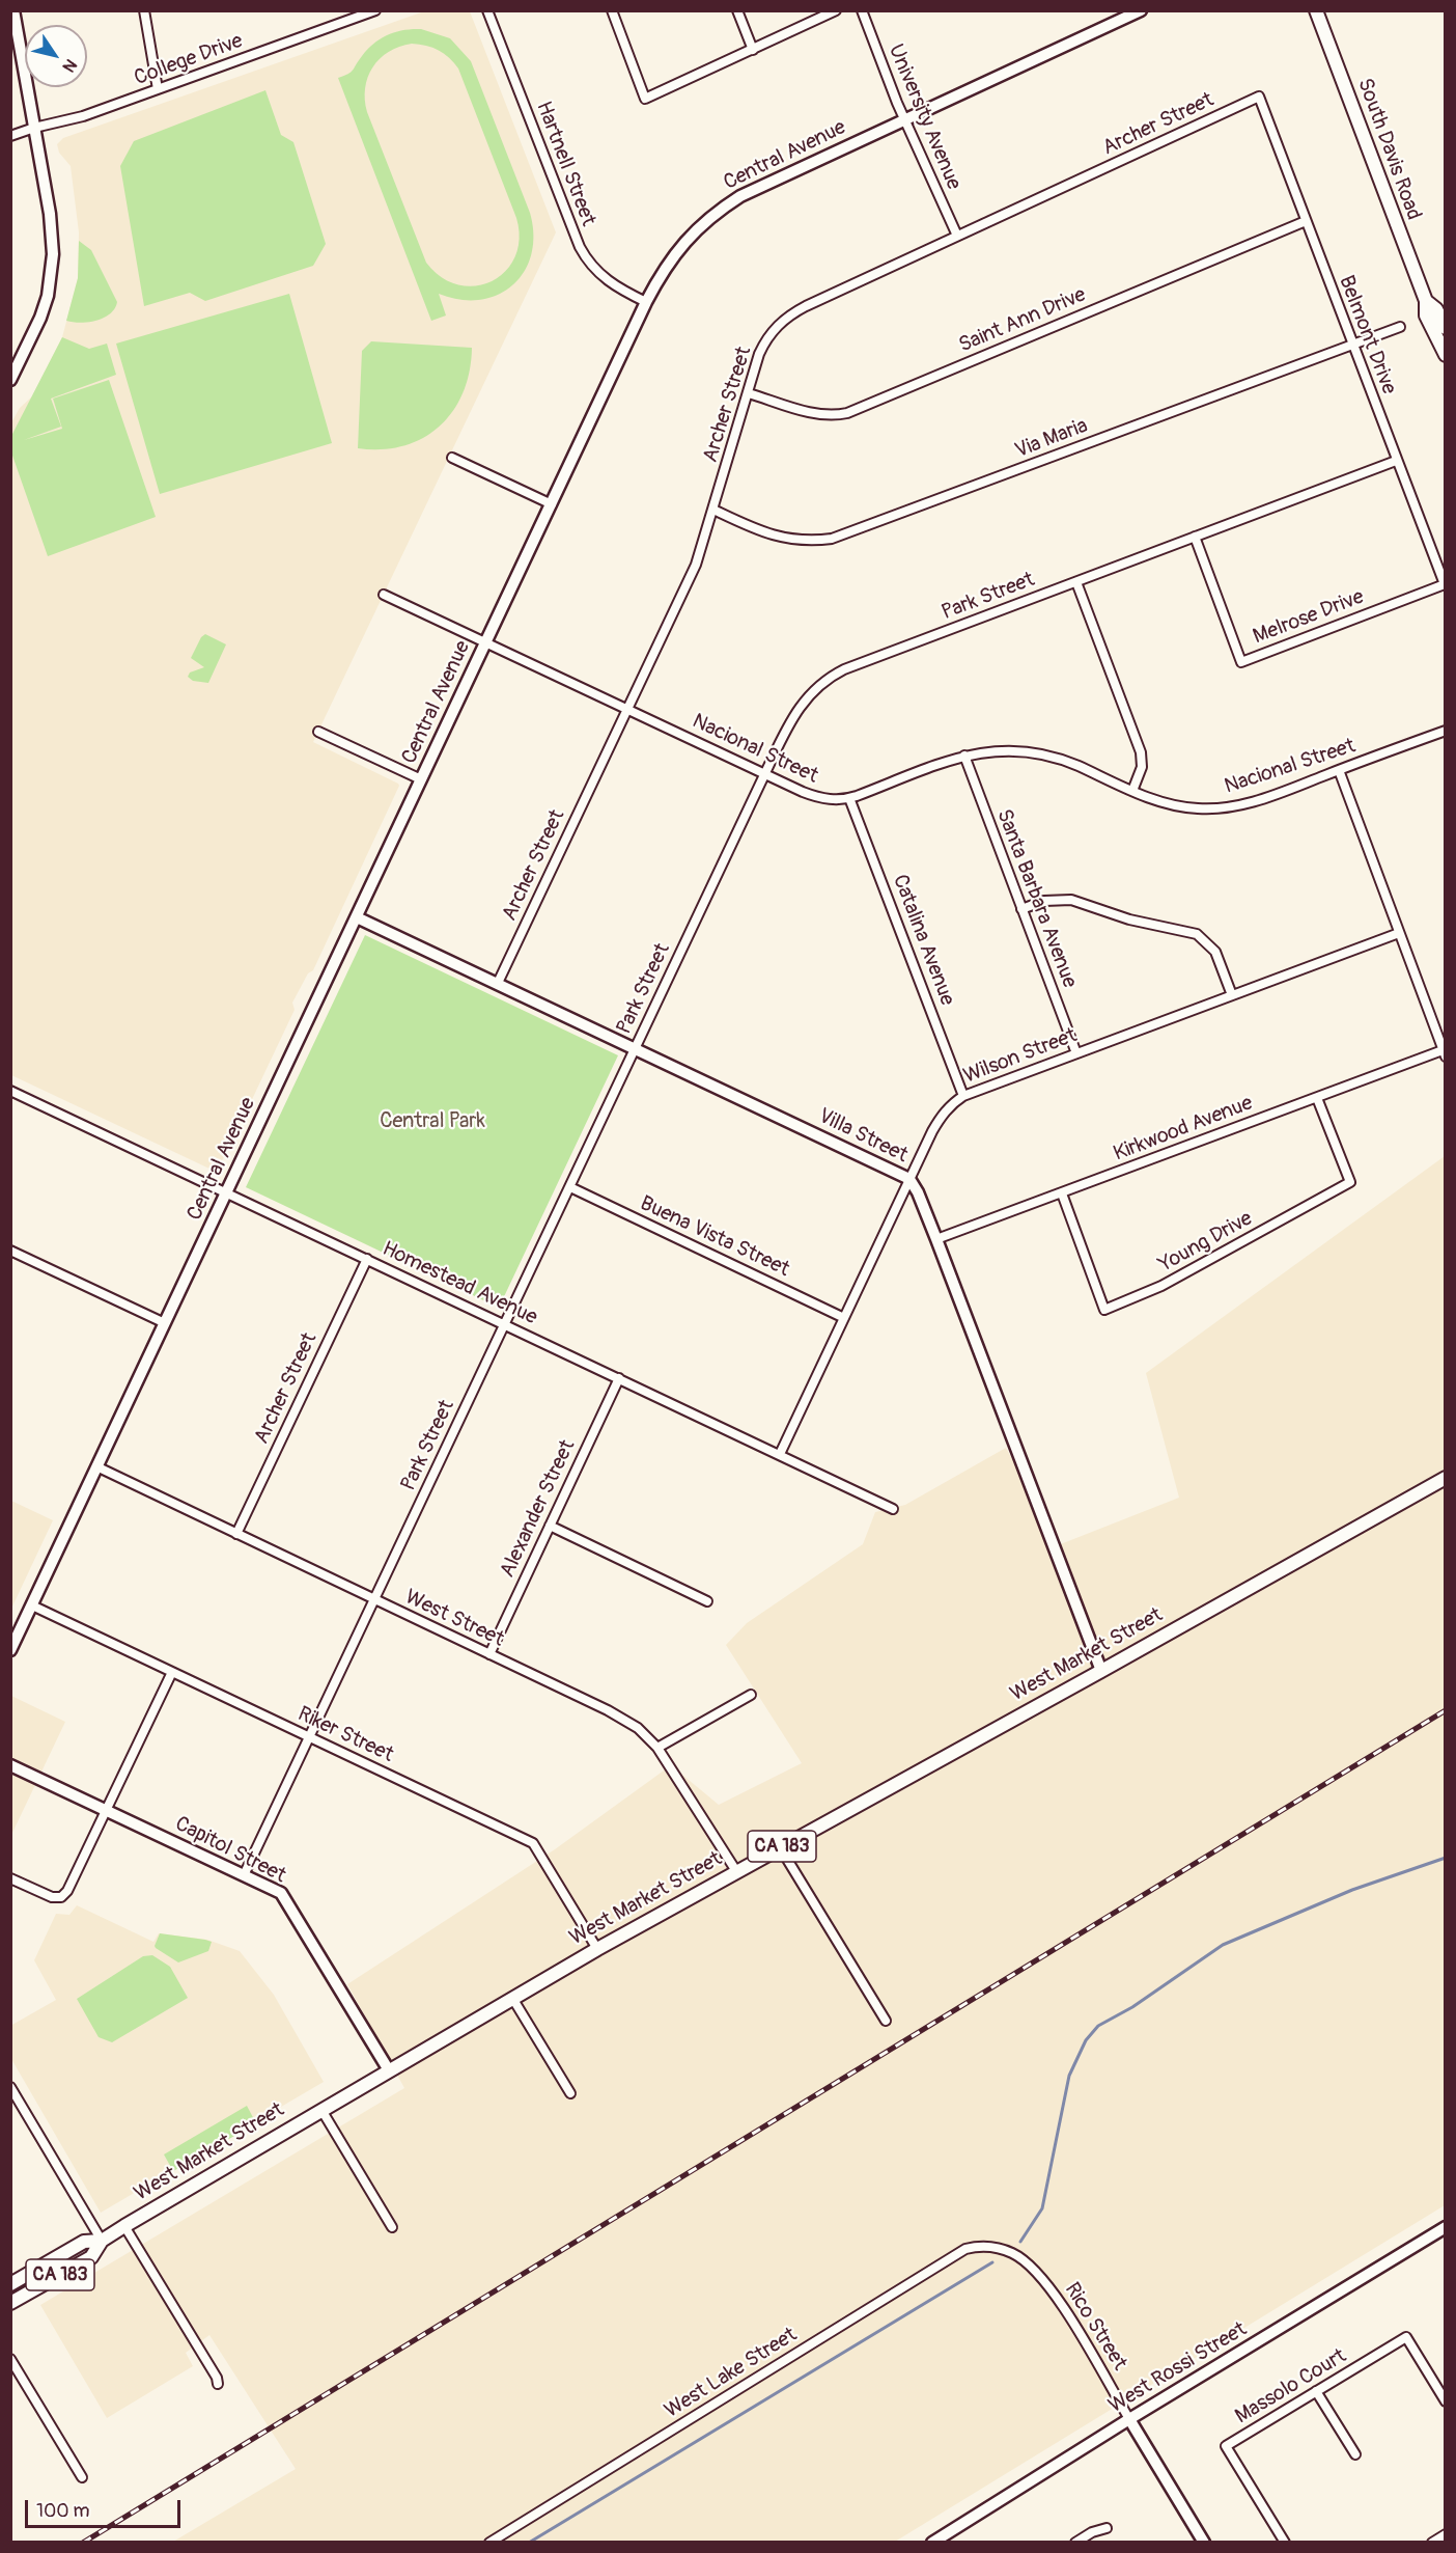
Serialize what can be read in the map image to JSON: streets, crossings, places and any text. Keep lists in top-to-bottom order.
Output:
{
  "streets": {
    "main road": ["South Davis Road", "West Market Street", "CA 183"],
    "street": [
      "College Drive",
      "University Avenue",
      "Archer Street",
      "Central Avenue",
      "Hartnell Street",
      "Saint Ann Drive",
      "Belmont Drive",
      "Via Maria",
      "Park Street",
      "Melrose Drive",
      "Nacional Street",
      "Santa Barbara Avenue",
      "Catalina Avenue",
      "Wilson Street",
      "Kirkwood Avenue",
      "Villa Street",
      "Buena Vista Street",
      "Young Drive",
      "Homestead Avenue",
      "Alexander Street",
      "West Street",
      "Riker Street",
      "Capitol Street",
      "Rico Street",
      "West Rossi Street",
      "West Lake Street",
      "Massolo Court"
    ]
  },
  "crossings": [
    ["University Avenue", "Archer Street"],
    ["University Avenue", "Central Avenue"],
    ["Archer Street", "Saint Ann Drive"],
    ["Archer Street", "Belmont Drive"],
    ["Archer Street", "Via Maria"],
    ["Archer Street", "Nacional Street"],
    ["Archer Street", "Villa Street"],
    ["Archer Street", "Homestead Avenue"],
    ["Archer Street", "West Street"],
    ["Central Avenue", "Hartnell Street"],
    ["Central Avenue", "Nacional Street"],
    ["Central Avenue", "Villa Street"],
    ["Central Avenue", "Homestead Avenue"],
    ["Central Avenue", "West Street"],
    ["Central Avenue", "Riker Street"],
    ["Saint Ann Drive", "Belmont Drive"],
    ["Belmont Drive", "Via Maria"],
    ["Belmont Drive", "Park Street"],
    ["Belmont Drive", "Melrose Drive"],
    ["Park Street", "Melrose Drive"],
    ["Park Street", "Nacional Street"],
    ["Park Street", "Villa Street"],
    ["Park Street", "Buena Vista Street"],
    ["Park Street", "Homestead Avenue"],
    ["Park Street", "West Street"],
    ["Park Street", "Riker Street"],
    ["Park Street", "Capitol Street"],
    ["Nacional Street", "Santa Barbara Avenue"],
    ["Nacional Street", "Catalina Avenue"],
    ["Santa Barbara Avenue", "Wilson Street"],
    ["Catalina Avenue", "Wilson Street"],
    ["Wilson Street", "Villa Street"],
    ["Wilson Street", "Buena Vista Street"],
    ["Wilson Street", "Homestead Avenue"],
    ["Kirkwood Avenue", "Villa Street"],
    ["Kirkwood Avenue", "Young Drive"],
    ["Villa Street", "West Market Street"],
    ["Homestead Avenue", "Alexander Street"],
    ["Alexander Street", "West Street"],
    ["West Street", "West Market Street"],
    ["West Market Street", "Riker Street"],
    ["West Market Street", "Capitol Street"],
    ["Rico Street", "West Rossi Street"],
    ["Rico Street", "West Lake Street"]
  ],
  "parks": ["Central Park"],
  "scale_bar": "100 m",
  "north": "bottom right"
}
